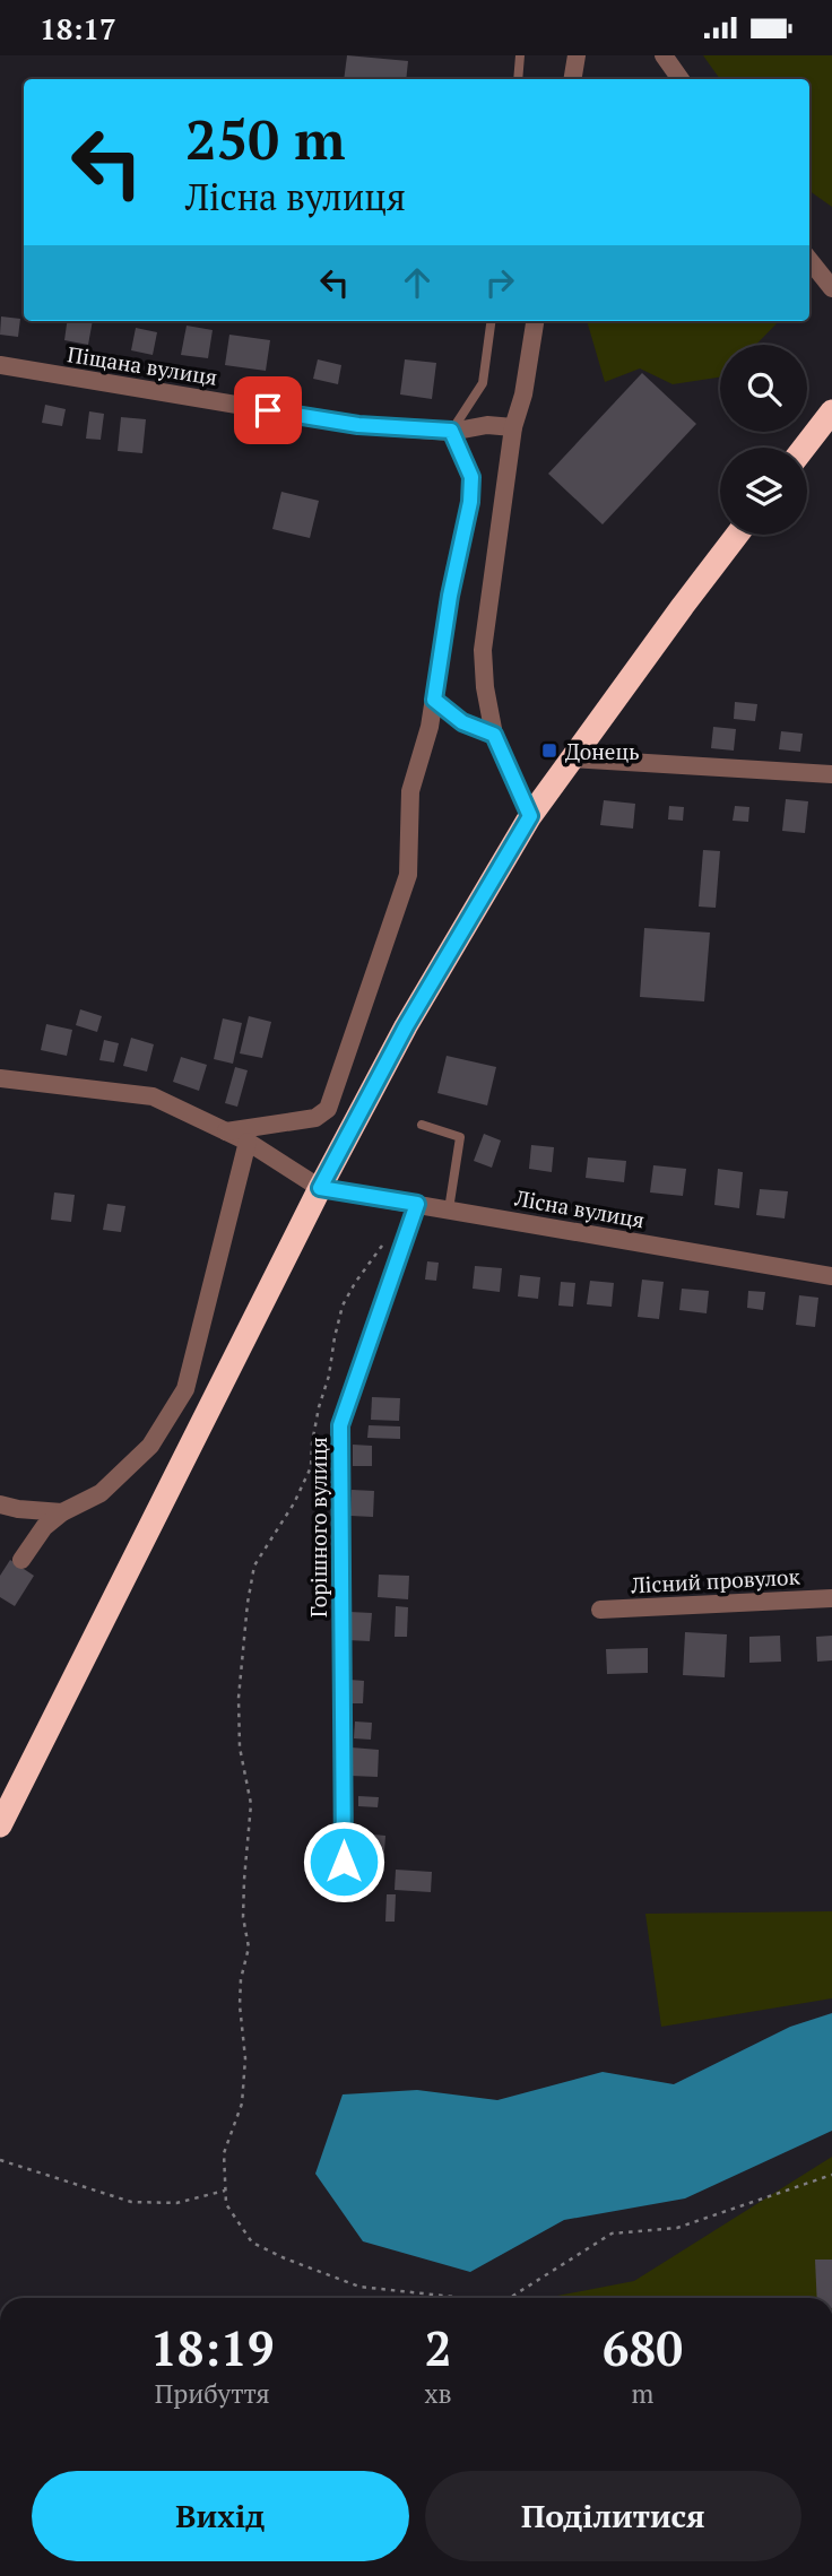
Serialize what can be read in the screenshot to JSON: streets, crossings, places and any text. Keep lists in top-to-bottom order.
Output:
{
  "streets": {
    "street": [
      "Піщана вулиця",
      "Лісна вулиця",
      "Горішного вулиця",
      "Лісний провулок"
    ]
  },
  "crossings": [
    ["Лісна вулиця", "Горішного вулиця"]
  ],
  "places": {
    "transit": ["Донець"]
  },
  "page": {
    "status": "18:17",
    "turn": ["250 m", "Лісна вулиця"],
    "eta": [
      "18:19",
      "Прибуття",
      "2",
      "хв",
      "680",
      "m"
    ],
    "buttons": ["Вихід", "Поділитися"]
  }
}
